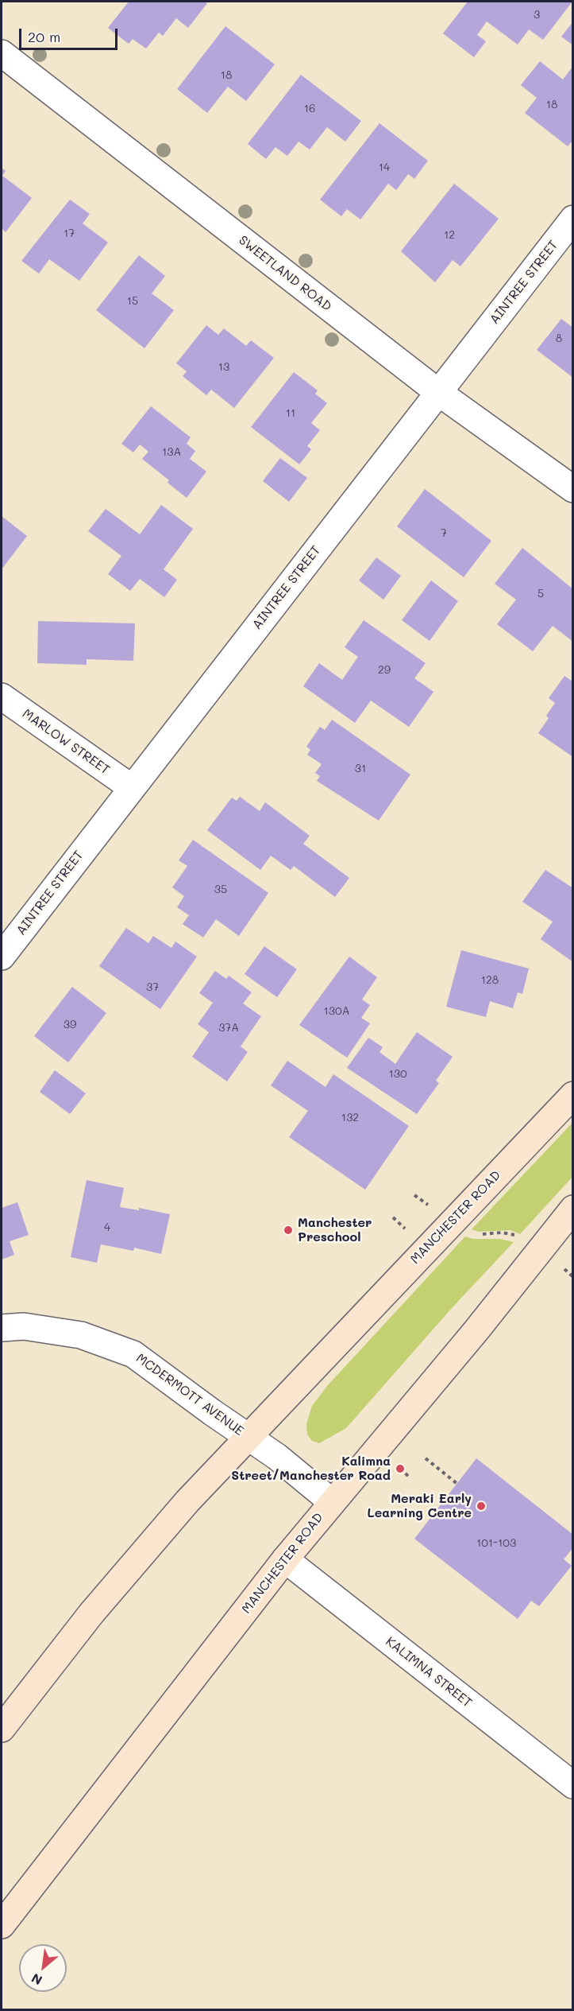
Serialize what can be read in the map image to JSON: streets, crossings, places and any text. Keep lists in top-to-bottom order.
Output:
{
  "streets": {
    "main road": ["MANCHESTER ROAD"],
    "street": [
      "SWEETLAND ROAD",
      "AINTREE STREET",
      "MARLOW STREET",
      "MCDERMOTT AVENUE",
      "KALIMNA STREET"
    ]
  },
  "crossings": [
    ["SWEETLAND ROAD", "AINTREE STREET"],
    ["AINTREE STREET", "MARLOW STREET"],
    ["MANCHESTER ROAD", "MCDERMOTT AVENUE"],
    ["MANCHESTER ROAD", "KALIMNA STREET"]
  ],
  "places": ["Manchester Preschool", "Kalimna Street/Manchester Road", "Meraki Early Learning Centre"],
  "house_numbers": [
    "3",
    "18",
    "18",
    "16",
    "14",
    "17",
    "12",
    "15",
    "8",
    "13",
    "11",
    "13A",
    "7",
    "5",
    "29",
    "31",
    "35",
    "128",
    "37",
    "130A",
    "39",
    "37A",
    "130",
    "132",
    "4",
    "101-103"
  ],
  "scale_bar": "20 m",
  "north": "bottom left"
}
